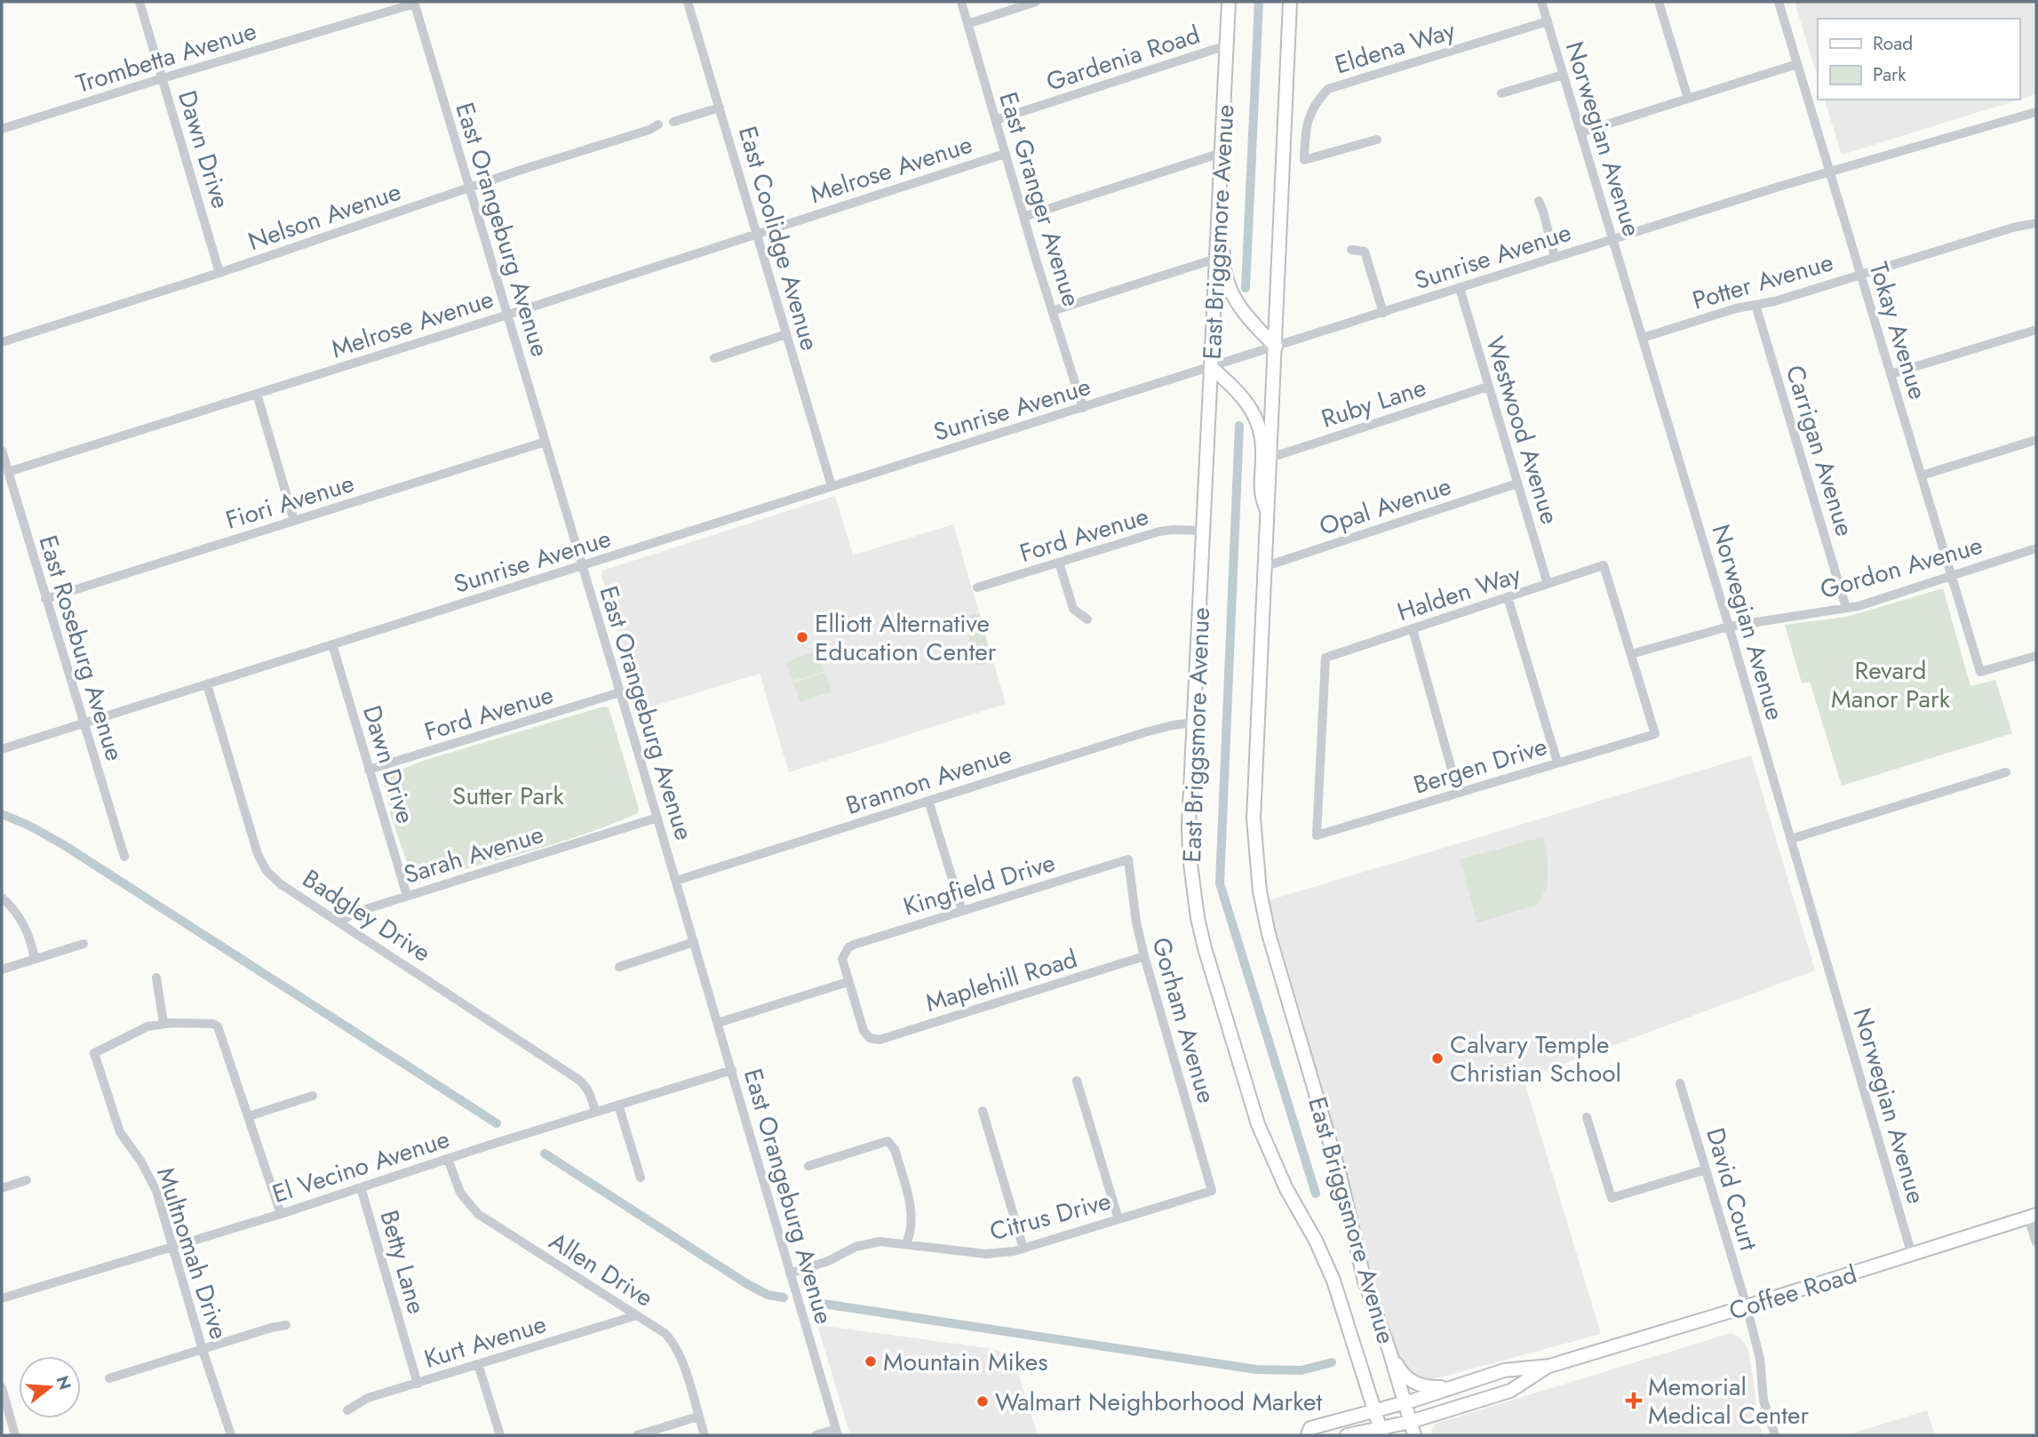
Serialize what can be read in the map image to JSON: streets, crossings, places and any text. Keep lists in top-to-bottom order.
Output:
{
  "streets": {
    "main road": ["East Briggsmore Avenue", "Coffee Road"],
    "street": [
      "Eldena Way",
      "Trombetta Avenue",
      "Gardenia Road",
      "Norwegian Avenue",
      "Dawn Drive",
      "Melrose Avenue",
      "East Granger Avenue",
      "Nelson Avenue",
      "East Orangeburg Avenue",
      "East Coolidge Avenue",
      "Sunrise Avenue",
      "Potter Avenue",
      "Tokay Avenue",
      "Ruby Lane",
      "Westwood Avenue",
      "Carrigan Avenue",
      "Fiori Avenue",
      "Opal Avenue",
      "Ford Avenue",
      "Gordon Avenue",
      "Halden Way",
      "East Roseburg Avenue",
      "Bergen Drive",
      "Brannon Avenue",
      "Sarah Avenue",
      "Kingfield Drive",
      "Badgley Drive",
      "Maplehill Road",
      "Gorham Avenue",
      "El Vecino Avenue",
      "David Court",
      "Citrus Drive",
      "Multnomah Drive",
      "Betty Lane",
      "Allen Drive",
      "Kurt Avenue"
    ]
  },
  "crossings": [
    ["Eldena Way", "Norwegian Avenue"],
    ["Trombetta Avenue", "Dawn Drive"],
    ["Trombetta Avenue", "East Orangeburg Avenue"],
    ["Gardenia Road", "East Granger Avenue"],
    ["Gardenia Road", "East Briggsmore Avenue"],
    ["Norwegian Avenue", "Sunrise Avenue"],
    ["Norwegian Avenue", "Potter Avenue"],
    ["Norwegian Avenue", "Gordon Avenue"],
    ["Norwegian Avenue", "Coffee Road"],
    ["Dawn Drive", "Nelson Avenue"],
    ["Dawn Drive", "Sunrise Avenue"],
    ["Dawn Drive", "Ford Avenue"],
    ["Dawn Drive", "Sarah Avenue"],
    ["Melrose Avenue", "East Granger Avenue"],
    ["Melrose Avenue", "East Orangeburg Avenue"],
    ["Melrose Avenue", "East Coolidge Avenue"],
    ["Melrose Avenue", "East Roseburg Avenue"],
    ["East Granger Avenue", "Sunrise Avenue"],
    ["Nelson Avenue", "East Orangeburg Avenue"],
    ["East Orangeburg Avenue", "Sunrise Avenue"],
    ["East Orangeburg Avenue", "Fiori Avenue"],
    ["East Orangeburg Avenue", "Ford Avenue"],
    ["East Orangeburg Avenue", "Brannon Avenue"],
    ["East Orangeburg Avenue", "Sarah Avenue"],
    ["East Orangeburg Avenue", "El Vecino Avenue"],
    ["East Orangeburg Avenue", "Citrus Drive"],
    ["East Briggsmore Avenue", "Sunrise Avenue"],
    ["East Briggsmore Avenue", "Ruby Lane"],
    ["East Briggsmore Avenue", "Opal Avenue"],
    ["East Briggsmore Avenue", "Ford Avenue"],
    ["East Briggsmore Avenue", "Brannon Avenue"],
    ["East Briggsmore Avenue", "Coffee Road"],
    ["East Coolidge Avenue", "Sunrise Avenue"],
    ["Sunrise Avenue", "Tokay Avenue"],
    ["Sunrise Avenue", "Westwood Avenue"],
    ["Sunrise Avenue", "East Roseburg Avenue"],
    ["Sunrise Avenue", "Badgley Drive"],
    ["Potter Avenue", "Tokay Avenue"],
    ["Potter Avenue", "Carrigan Avenue"],
    ["Tokay Avenue", "Gordon Avenue"],
    ["Ruby Lane", "Westwood Avenue"],
    ["Westwood Avenue", "Opal Avenue"],
    ["Westwood Avenue", "Halden Way"],
    ["Carrigan Avenue", "Gordon Avenue"],
    ["Fiori Avenue", "East Roseburg Avenue"],
    ["Gordon Avenue", "Halden Way"],
    ["Gordon Avenue", "Bergen Drive"],
    ["Halden Way", "Bergen Drive"],
    ["Sarah Avenue", "Badgley Drive"],
    ["Kingfield Drive", "Maplehill Road"],
    ["Kingfield Drive", "Gorham Avenue"],
    ["Badgley Drive", "El Vecino Avenue"],
    ["Maplehill Road", "Gorham Avenue"],
    ["Gorham Avenue", "Citrus Drive"],
    ["El Vecino Avenue", "Multnomah Drive"],
    ["El Vecino Avenue", "Betty Lane"],
    ["El Vecino Avenue", "Allen Drive"],
    ["David Court", "Coffee Road"],
    ["Betty Lane", "Kurt Avenue"],
    ["Allen Drive", "Kurt Avenue"]
  ],
  "parks": ["Revard Manor Park", "Sutter Park"],
  "places": {
    "other": [
      "Elliott Alternative Education Center",
      "Calvary Temple Christian School",
      "Mountain Mikes",
      "Walmart Neighborhood Market"
    ],
    "health": ["Memorial Medical Center"]
  },
  "legend": ["Road", "Park"],
  "north": "right"
}
